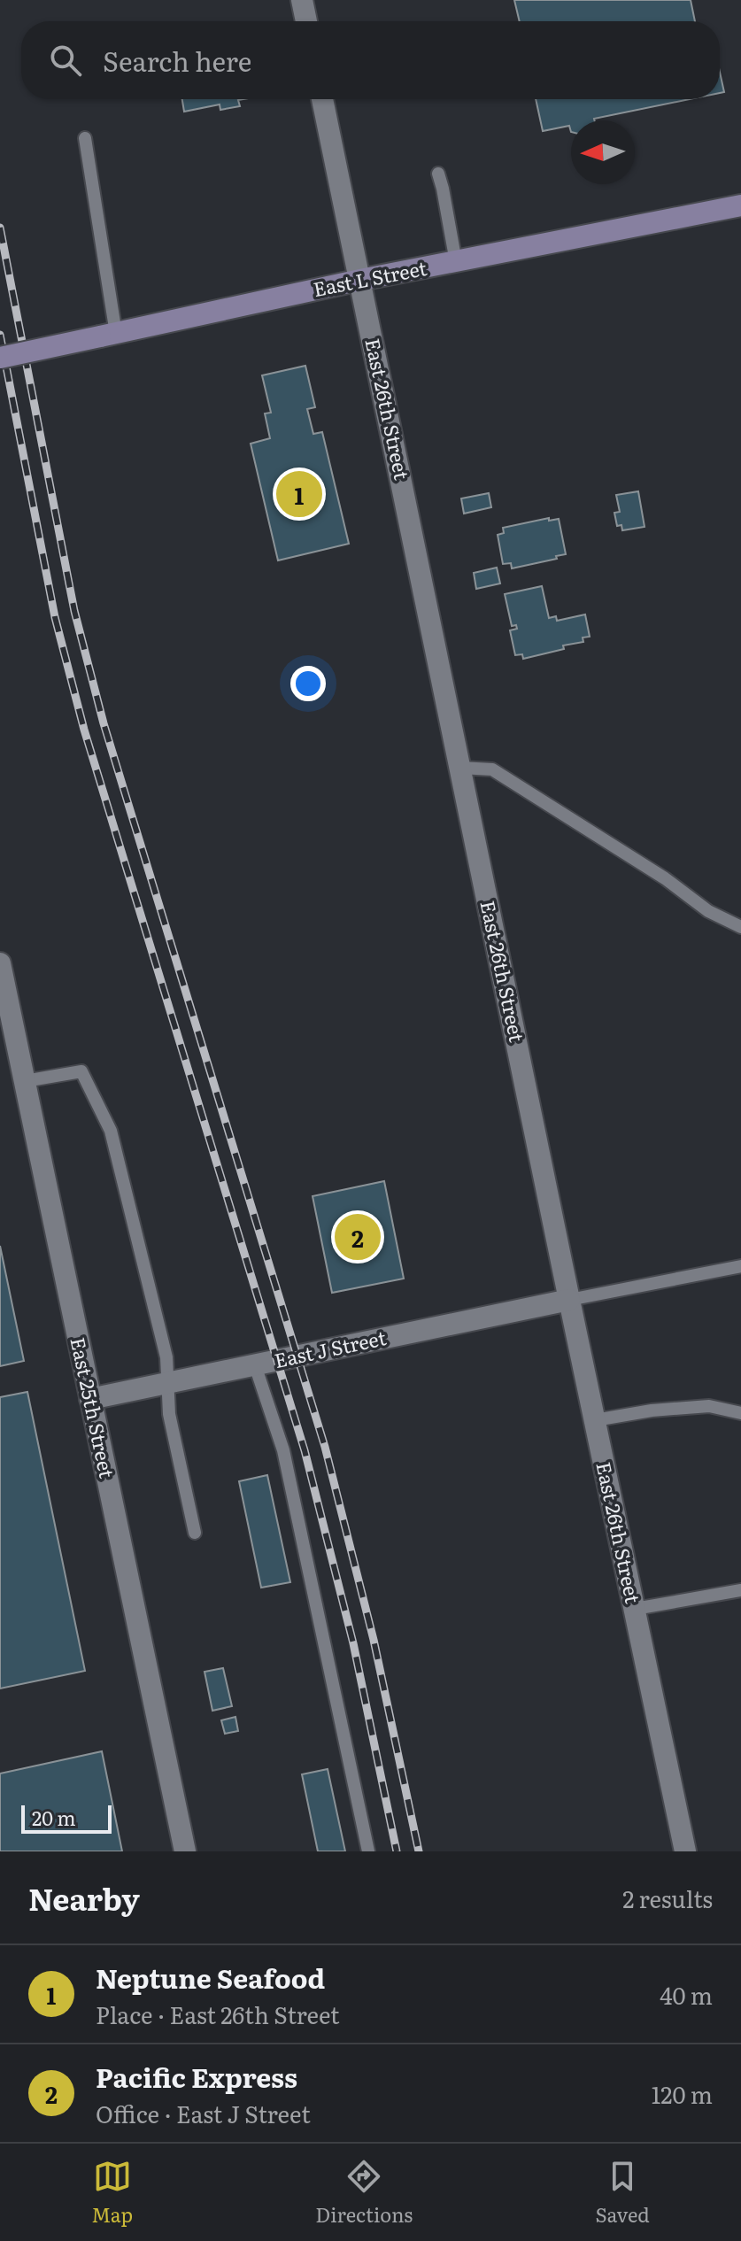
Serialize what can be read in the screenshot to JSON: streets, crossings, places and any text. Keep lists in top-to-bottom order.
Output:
{
  "streets": {
    "street": [
      "East L Street",
      "East 26th Street",
      "East J Street",
      "East 25th Street"
    ]
  },
  "crossings": [
    ["East L Street", "East 26th Street"],
    ["East 26th Street", "East J Street"],
    ["East J Street", "East 25th Street"]
  ],
  "scale_bar": "20 m",
  "north": "left",
  "page": {
    "search": "Search here",
    "pins": ["1", "2"],
    "scale": "20 m",
    "heading": ["Nearby", "2 results"],
    "list": [
      {
        "mark": "1",
        "name": "Neptune Seafood",
        "note": "Place · East 26th Street",
        "value": "40 m"
      },
      {
        "mark": "2",
        "name": "Pacific Express",
        "note": "Office · East J Street",
        "value": "120 m"
      }
    ],
    "nav": ["Map", "Directions", "Saved"]
  }
}
